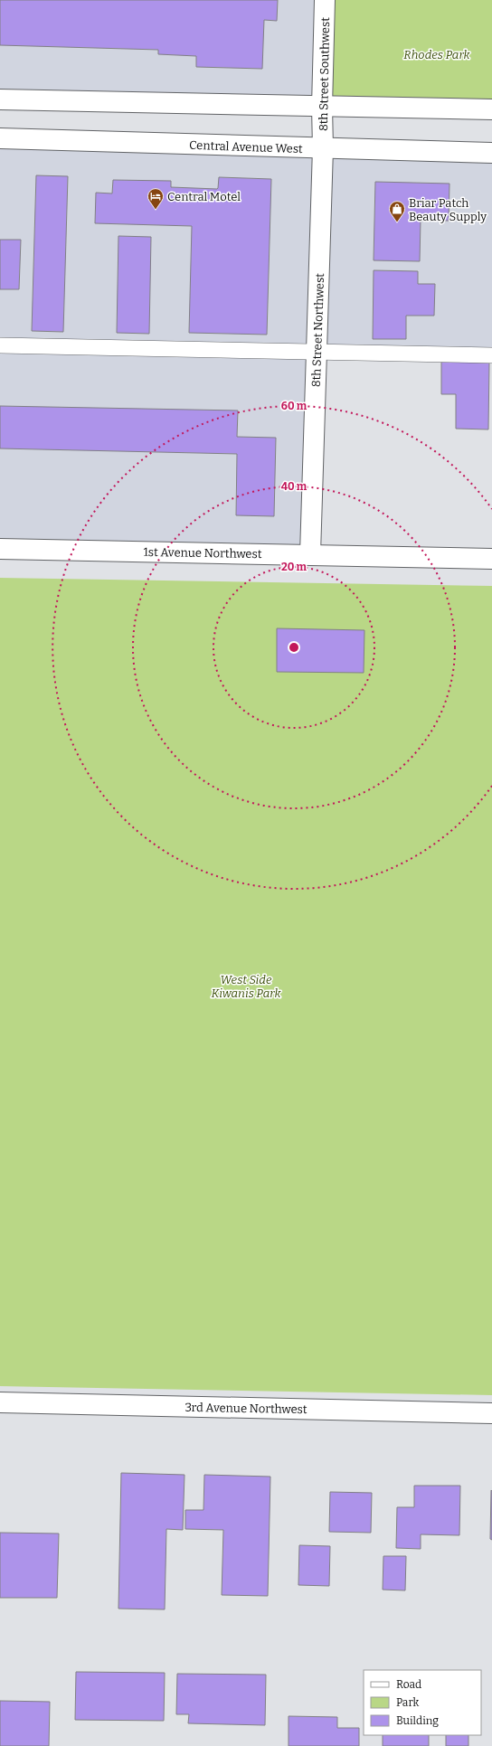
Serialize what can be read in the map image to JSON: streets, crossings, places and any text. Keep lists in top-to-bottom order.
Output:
{
  "streets": {
    "main road": [
      "8th Street Southwest",
      "Central Avenue West",
      "8th Street Northwest",
      "1st Avenue Northwest",
      "3rd Avenue Northwest"
    ]
  },
  "crossings": [
    ["8th Street Southwest", "Central Avenue West"],
    ["8th Street Southwest", "8th Street Northwest"],
    ["Central Avenue West", "8th Street Northwest"],
    ["8th Street Northwest", "1st Avenue Northwest"]
  ],
  "parks": ["Rhodes Park", "West Side Kiwanis Park"],
  "places": {
    "hotel": ["Central Motel"],
    "shop": ["Briar Patch Beauty Supply"]
  },
  "legend": ["Road", "Park", "Building"],
  "rings": ["60 m", "40 m", "20 m"]
}
